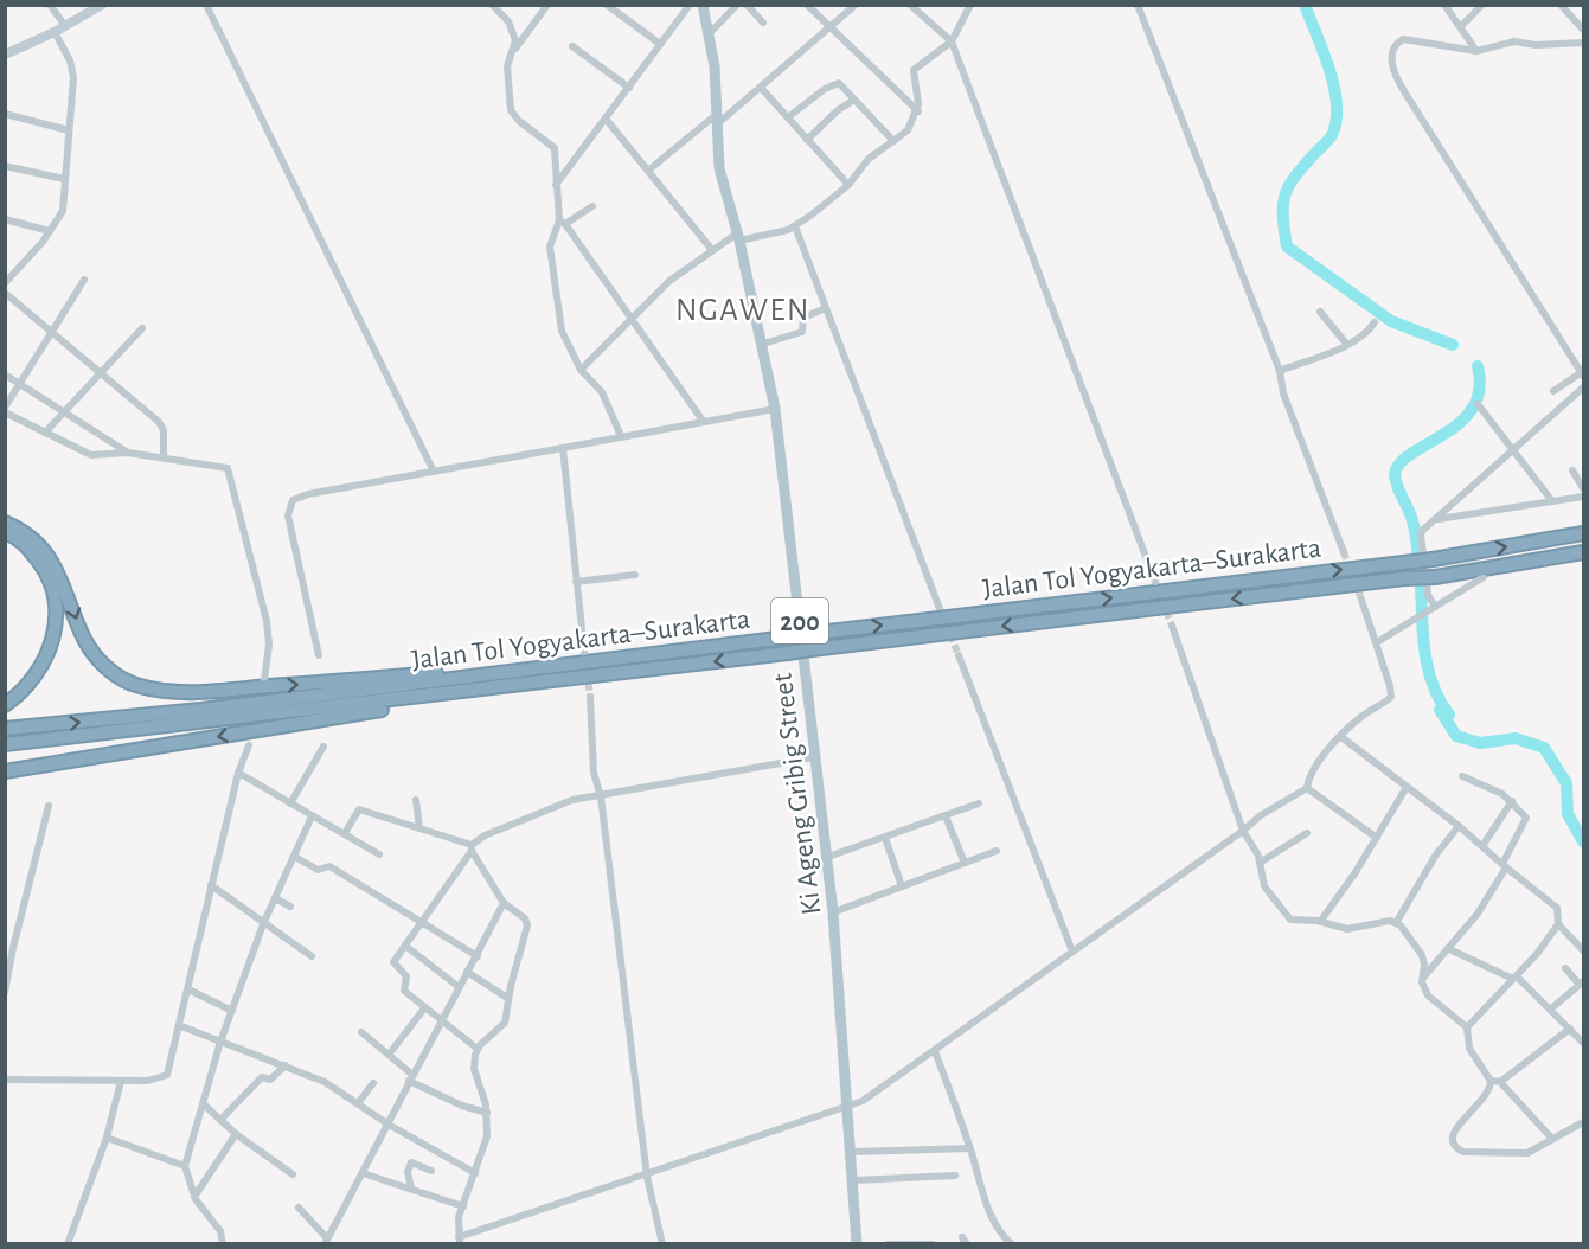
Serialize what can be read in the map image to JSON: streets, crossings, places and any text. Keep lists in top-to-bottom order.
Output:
{
  "streets": {
    "highway": ["Jalan Tol Yogyakarta–Surakarta"],
    "main road": ["200", "Ki Ageng Gribig Street"]
  },
  "districts": ["NGAWEN"]
}
